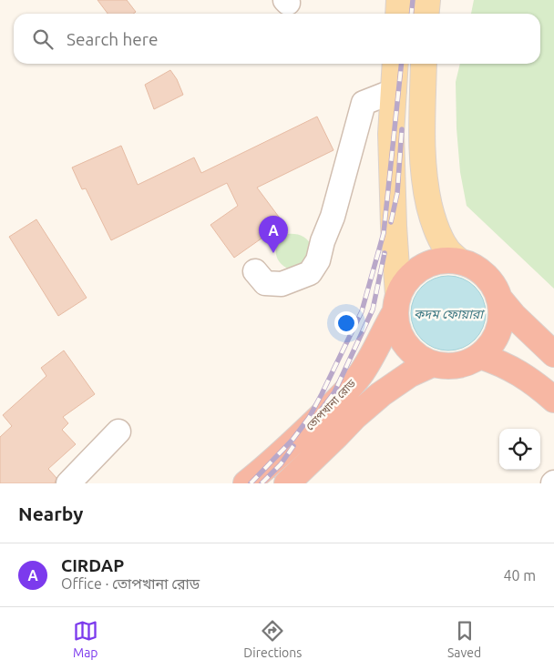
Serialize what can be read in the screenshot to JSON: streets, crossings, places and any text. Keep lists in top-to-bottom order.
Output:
{
  "streets": {
    "highway": ["তোপখানা রোড"]
  },
  "water": ["কদম ফোয়ারা"],
  "page": {
    "search": "Search here",
    "pins": "A",
    "heading": "Nearby",
    "list": [
      {
        "mark": "A",
        "name": "CIRDAP",
        "note": "Office · তোপখানা রোড",
        "value": "40 m"
      }
    ],
    "nav": ["Map", "Directions", "Saved"]
  }
}
